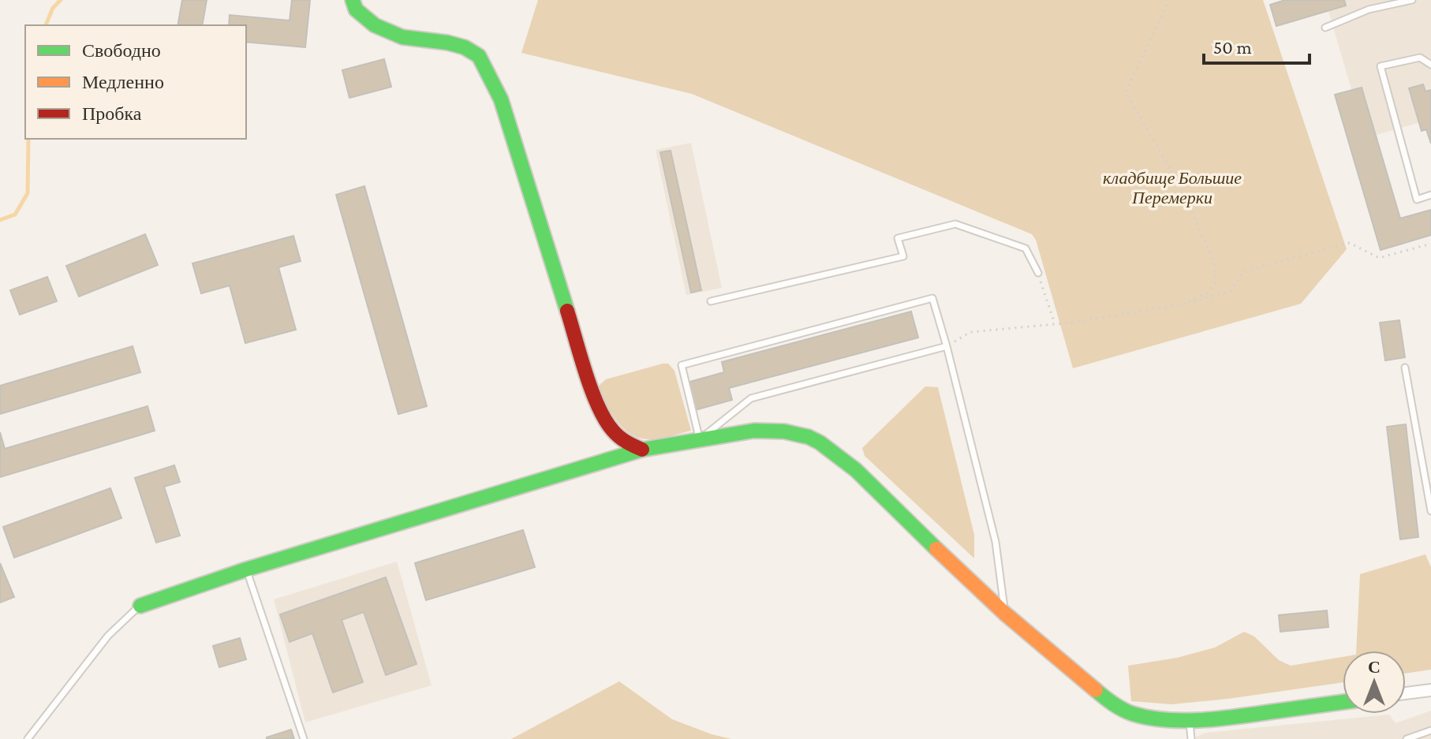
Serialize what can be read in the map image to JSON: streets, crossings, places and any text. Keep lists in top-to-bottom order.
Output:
{
  "parks": ["кладбище Большие Перемерки"],
  "legend": ["Свободно", "Медленно", "Пробка"],
  "scale_bar": "50 m",
  "north": "top"
}
